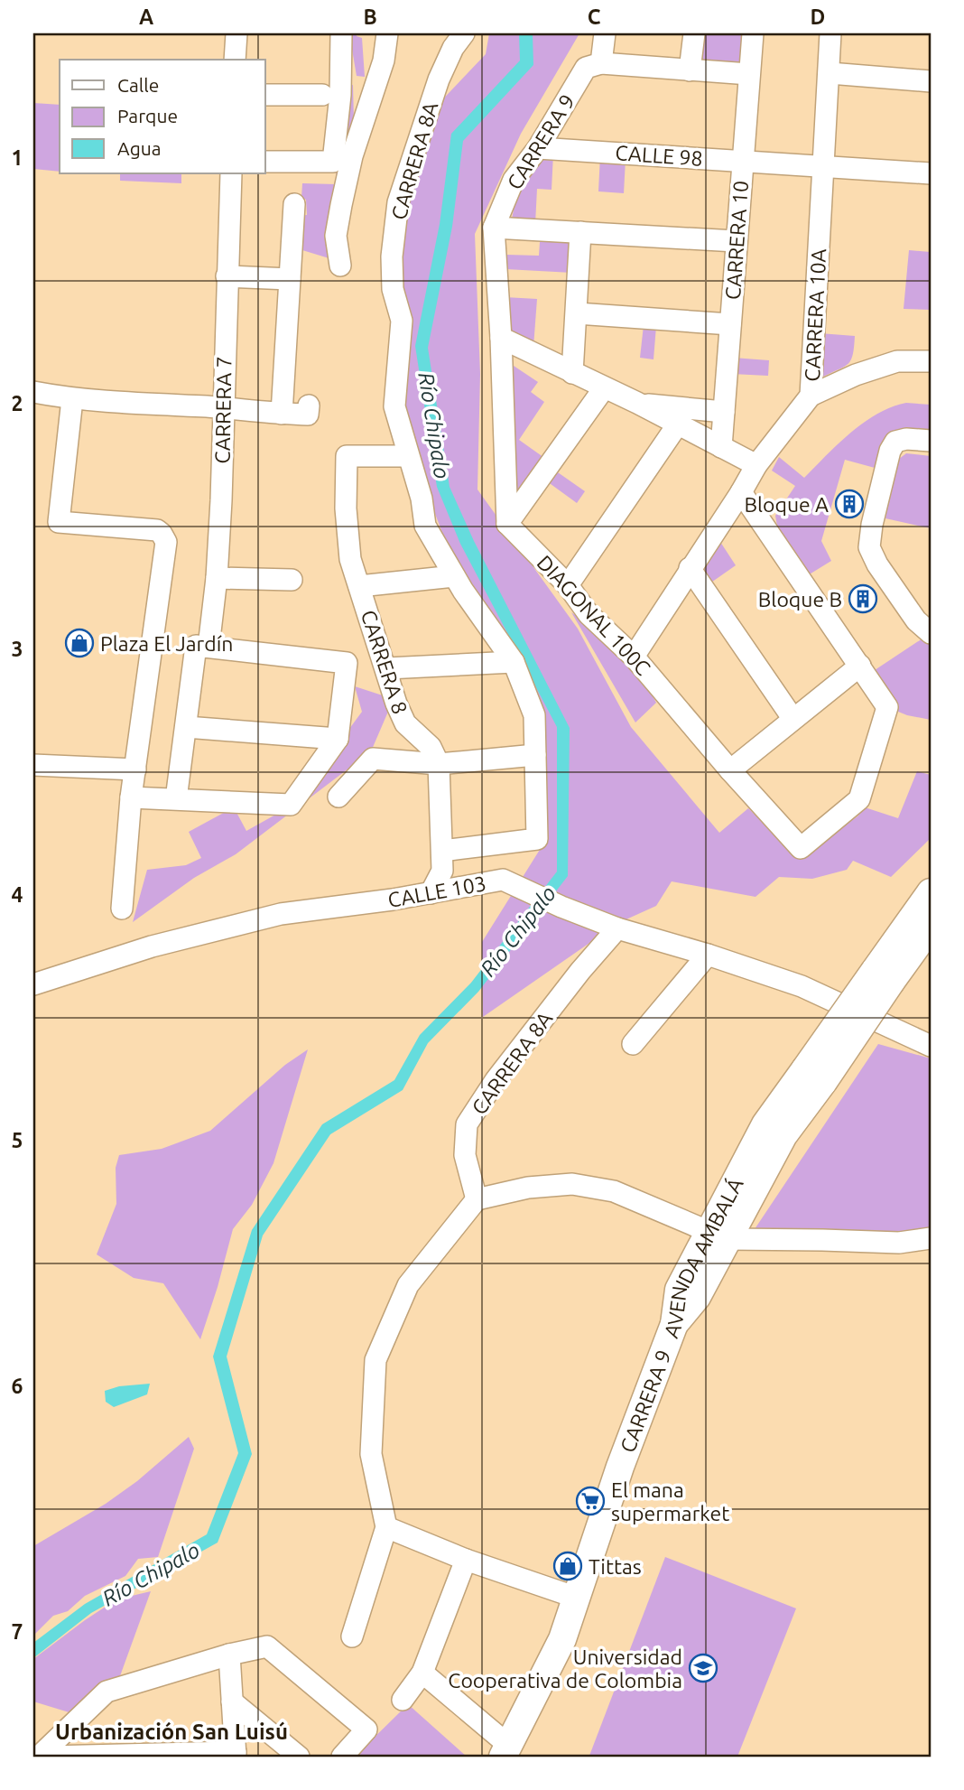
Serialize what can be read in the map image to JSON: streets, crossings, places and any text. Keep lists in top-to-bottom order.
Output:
{
  "streets": {
    "main road": ["CARRERA 9", "AVENIDA AMBALÁ"],
    "street": [
      "CALLE 98",
      "CARRERA 8A",
      "CARRERA 10",
      "CARRERA 10A",
      "CARRERA 7",
      "DIAGONAL 100C",
      "CARRERA 8",
      "CALLE 103"
    ]
  },
  "crossings": [
    ["CARRERA 9", "CALLE 98"],
    ["CARRERA 9", "AVENIDA AMBALÁ"],
    ["CALLE 98", "CARRERA 10"],
    ["CALLE 98", "CARRERA 10A"],
    ["CARRERA 8A", "CARRERA 8"],
    ["CARRERA 8A", "CALLE 103"],
    ["CARRERA 10A", "DIAGONAL 100C"]
  ],
  "districts": ["Urbanización San Luisú"],
  "water": ["Río Chipalo"],
  "places": {
    "building": ["Bloque A", "Bloque B"],
    "shop": ["Plaza El Jardín", "Tittas"],
    "supermarket": ["El mana supermarket"],
    "school or university": ["Universidad Cooperativa de Colombia"]
  },
  "legend": ["Calle", "Parque", "Agua"],
  "grid": {
    "columns": [
      "A",
      "B",
      "C",
      "D"
    ],
    "rows": [
      "1",
      "2",
      "3",
      "4",
      "5",
      "6",
      "7"
    ]
  }
}
